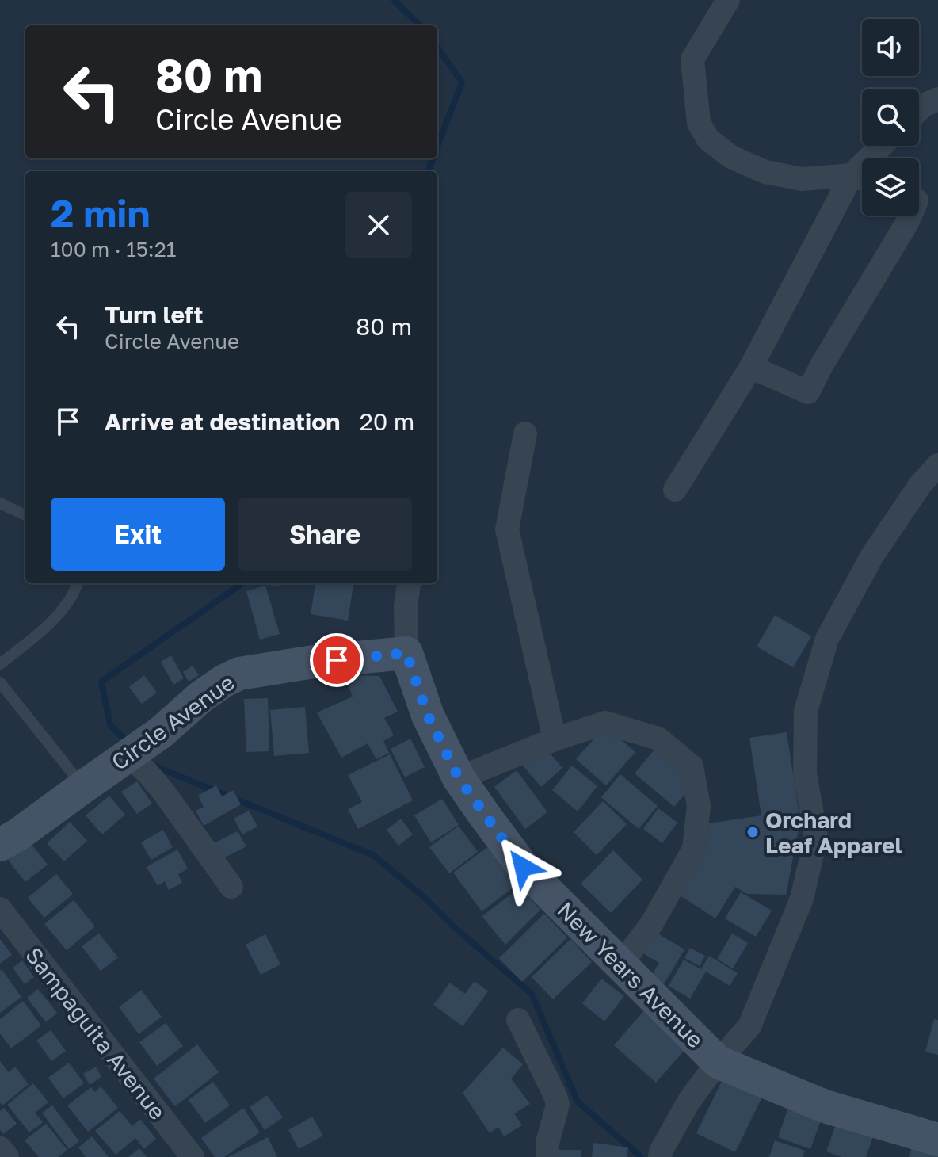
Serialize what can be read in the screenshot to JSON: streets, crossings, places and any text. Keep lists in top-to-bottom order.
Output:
{
  "streets": {
    "street": ["Circle Avenue", "New Years Avenue", "Sampaguita Avenue"]
  },
  "crossings": [
    ["Circle Avenue", "New Years Avenue"]
  ],
  "places": ["Orchard Leaf Apparel"],
  "page": {
    "turn": ["80 m", "Circle Avenue"],
    "heading": ["2 min", "100 m · 15:21"],
    "list": [
      {
        "name": "Turn left",
        "note": "Circle Avenue",
        "value": "80 m"
      },
      {
        "name": "Arrive at destination",
        "value": "20 m"
      }
    ],
    "buttons": ["Exit", "Share"]
  }
}
